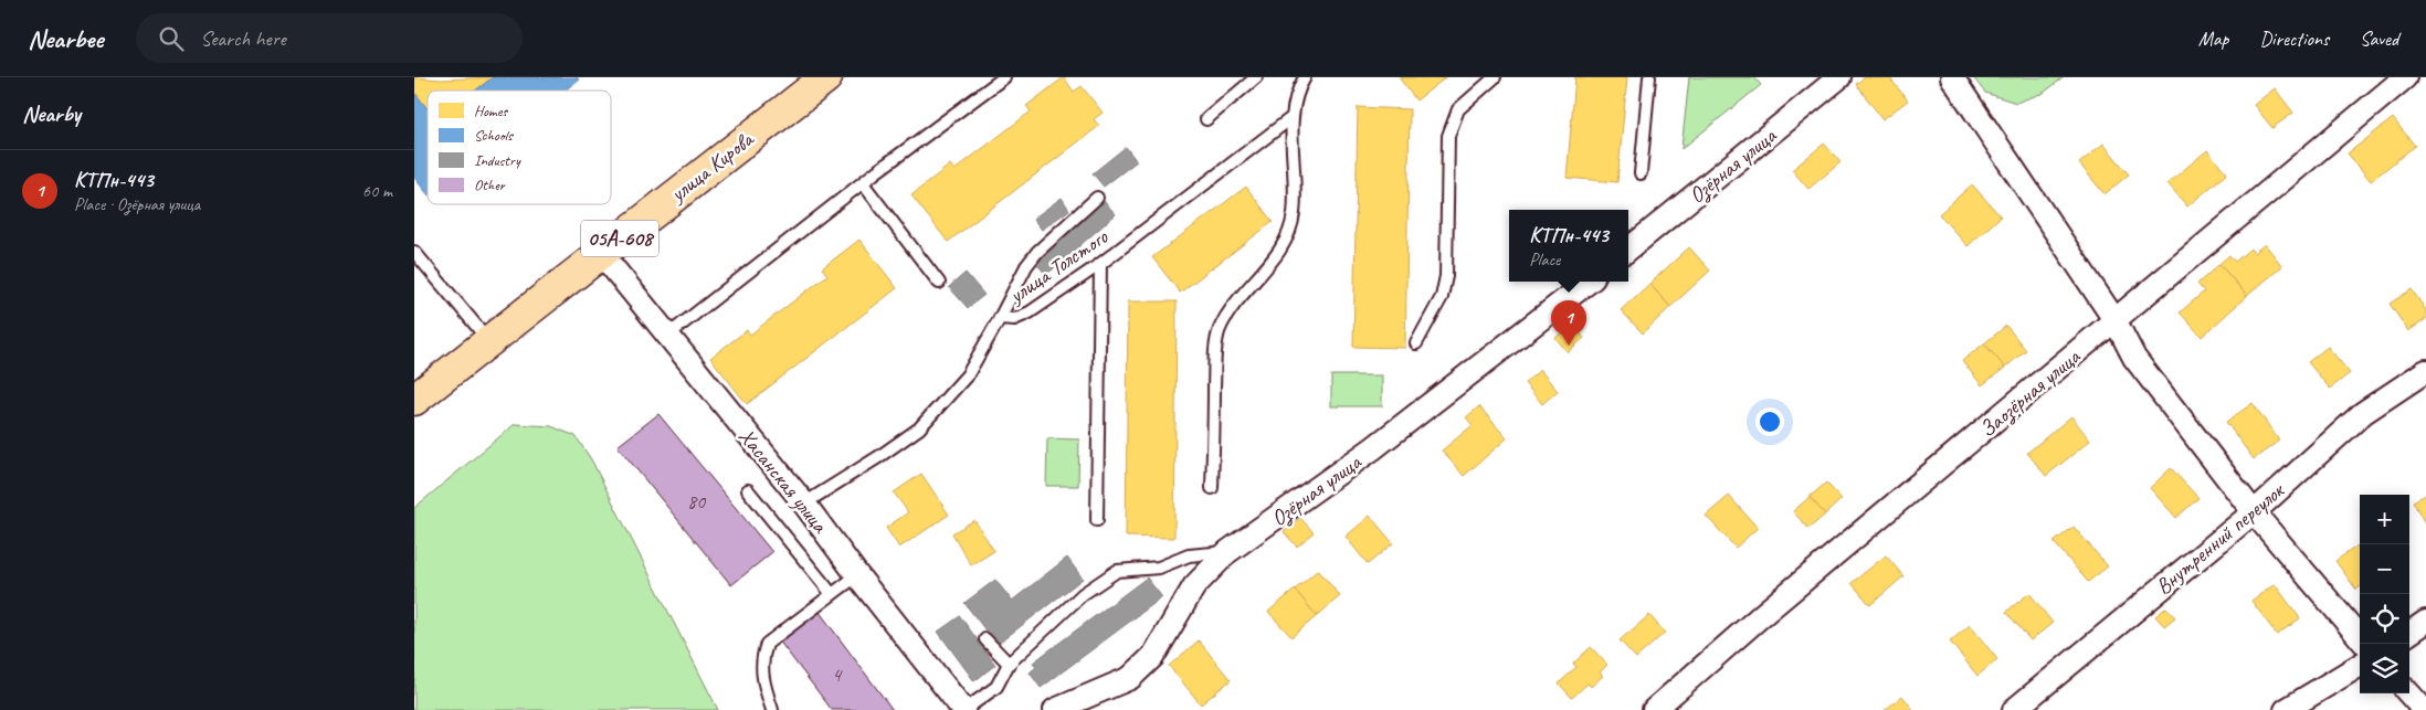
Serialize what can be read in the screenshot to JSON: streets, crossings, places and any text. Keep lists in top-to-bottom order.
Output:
{
  "streets": {
    "main road": ["улица Кирова", "05А-608"],
    "street": [
      "Озёрная улица",
      "Заозёрная улица",
      "Хасанская улица",
      "Внутренний переулок"
    ],
    "lane": ["улица Толстого"]
  },
  "crossings": [
    ["улица Кирова", "Хасанская улица"],
    ["улица Толстого", "Хасанская улица"]
  ],
  "house_numbers": ["80", "4"],
  "legend": [
    "Homes",
    "Schools",
    "Industry",
    "Other"
  ],
  "page": {
    "header": "Nearbee",
    "search": "Search here",
    "nav": ["Map", "Directions", "Saved"],
    "heading": "Nearby",
    "list": [
      {
        "mark": "1",
        "name": "КТПн-443",
        "note": "Place · Озёрная улица",
        "value": "60 m"
      }
    ],
    "popup": ["КТПн-443", "Place"],
    "pins": "1",
    "map_buttons": ["+", "−"]
  }
}
